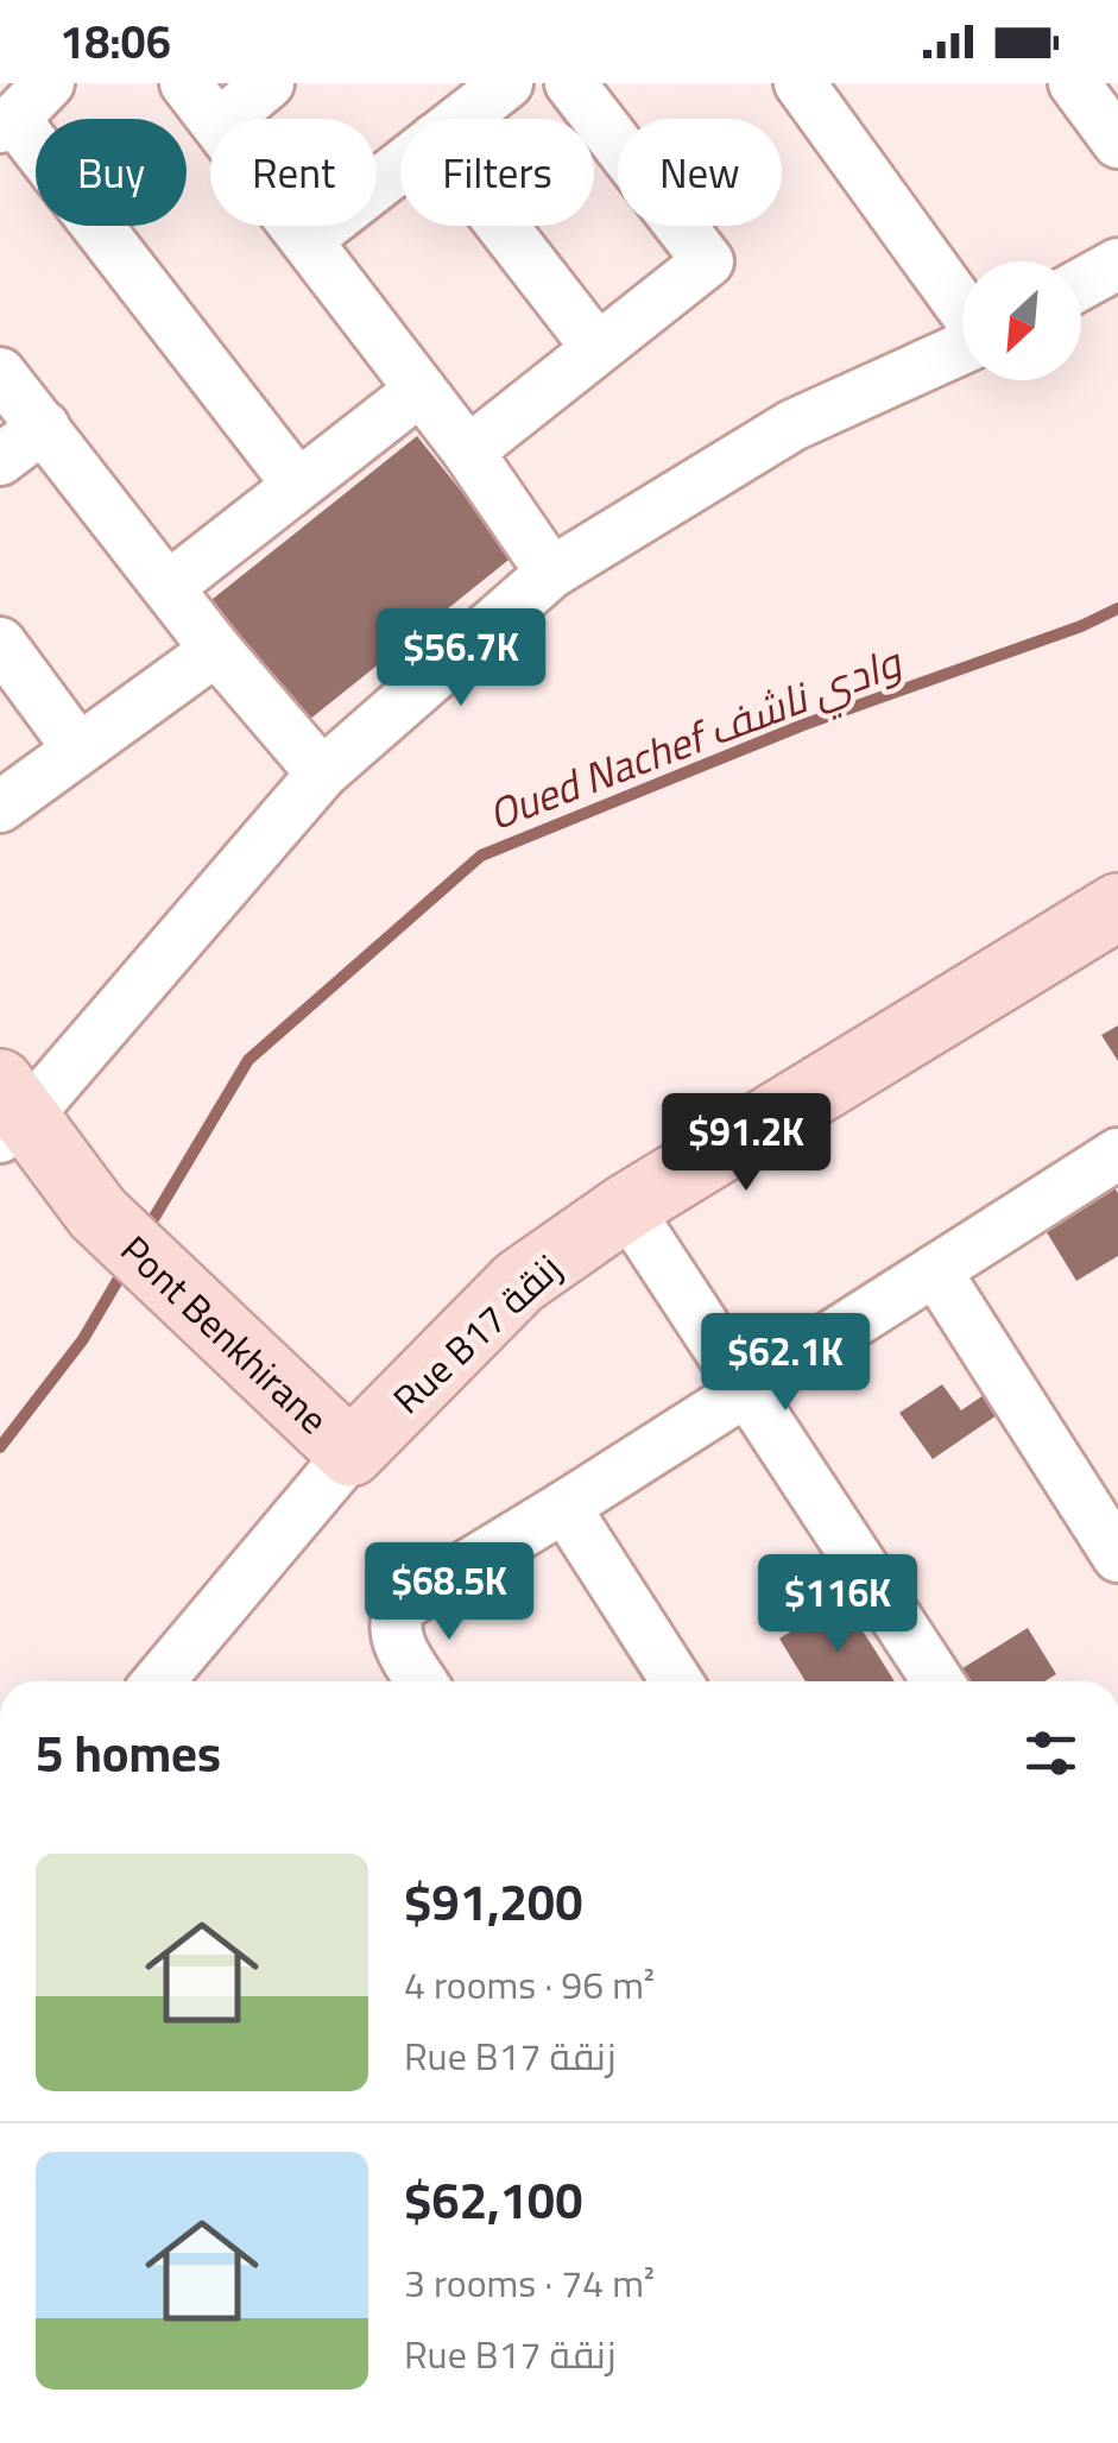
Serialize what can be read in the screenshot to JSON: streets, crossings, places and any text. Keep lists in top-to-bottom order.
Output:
{
  "streets": {
    "main road": ["Pont Benkhirane", "Rue B17 زنقة"]
  },
  "crossings": [
    ["Pont Benkhirane", "Rue B17 زنقة"]
  ],
  "water": ["Oued Nachef وادي ناشف"],
  "north": "bottom left",
  "page": {
    "status": "18:06",
    "chip": [
      "Buy",
      "Rent",
      "Filters",
      "New"
    ],
    "price": [
      "$56.7K",
      "$91.2K",
      "$62.1K",
      "$68.5K",
      "$116K"
    ],
    "heading": "5 homes",
    "list": [
      {
        "name": "$91,200",
        "note": "4 rooms · 96 m² · Rue B17 زنقة"
      },
      {
        "name": "$62,100",
        "note": "3 rooms · 74 m² · Rue B17 زنقة"
      }
    ]
  }
}
